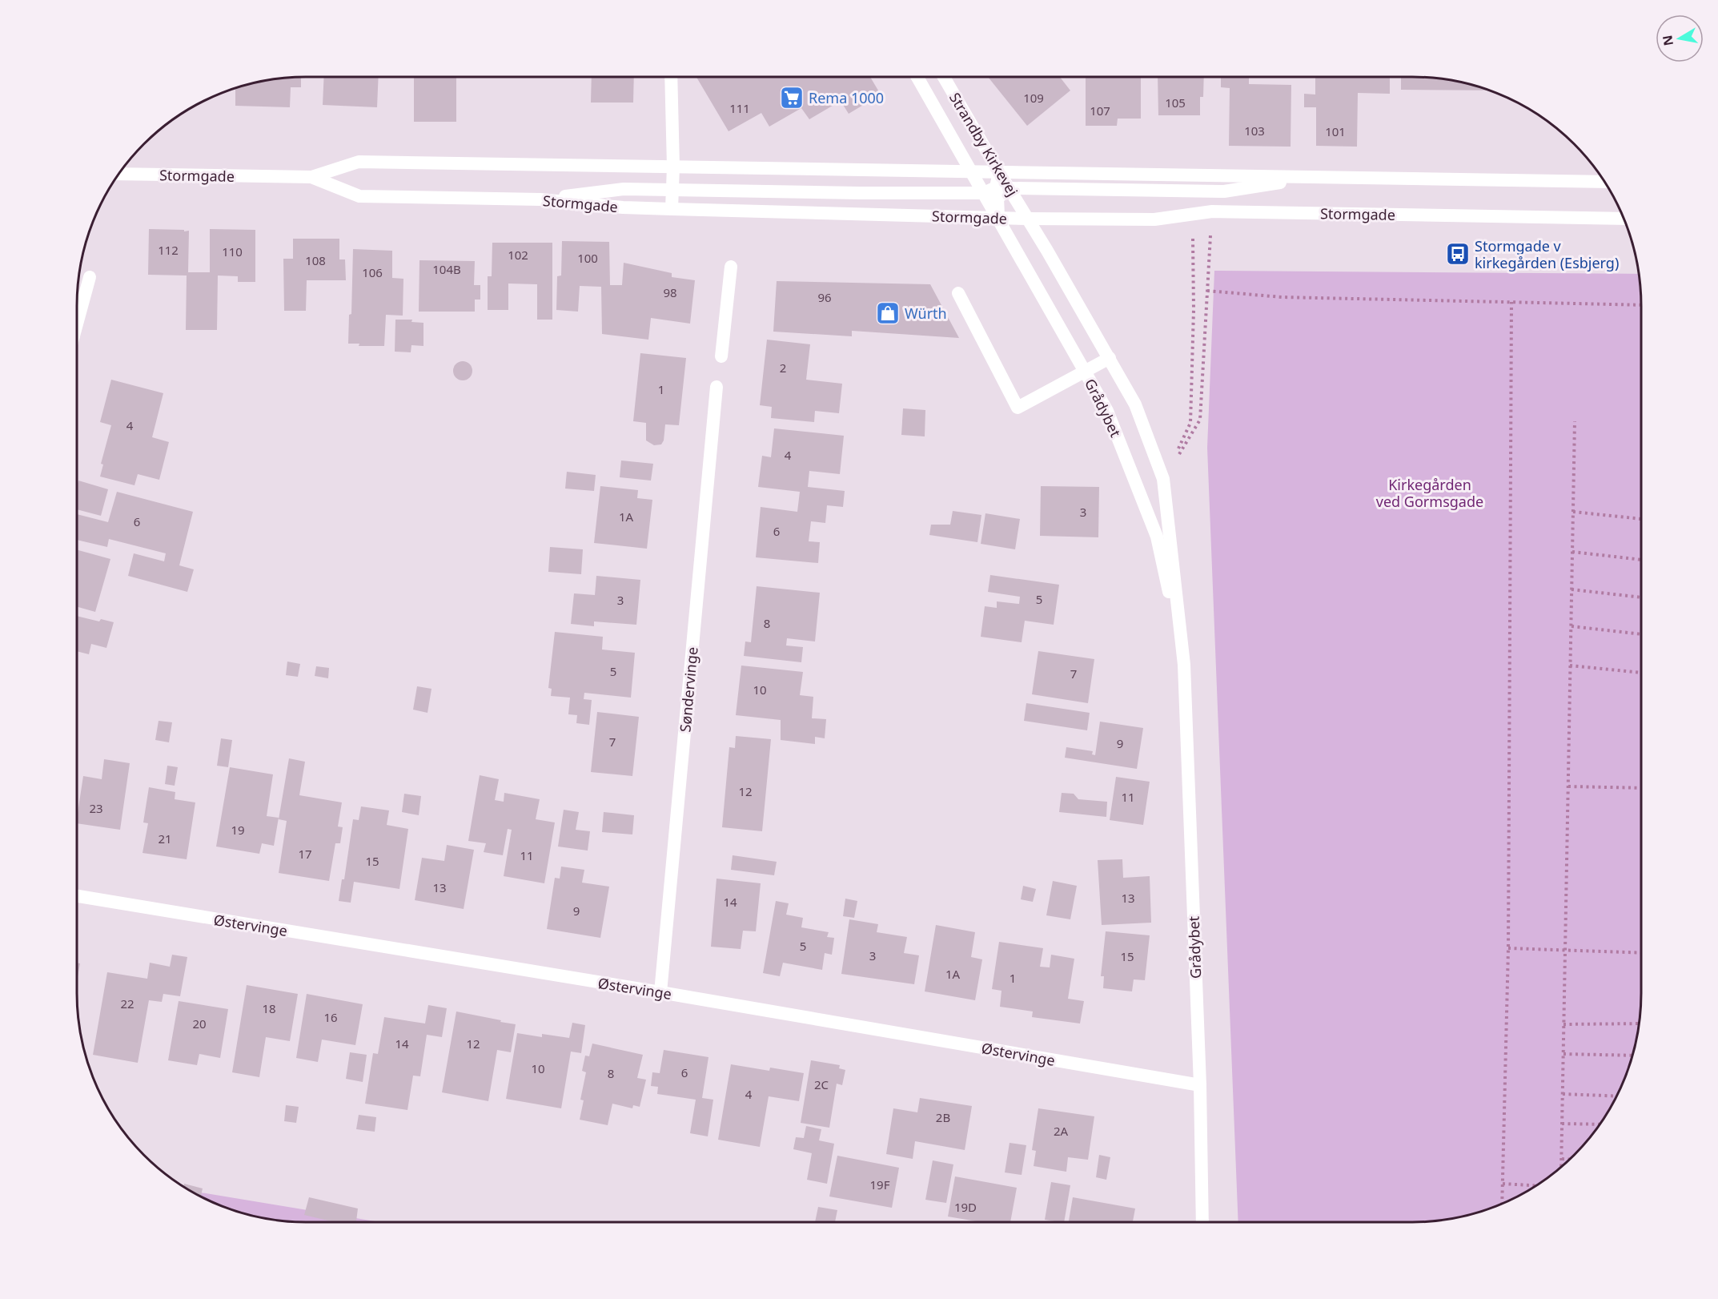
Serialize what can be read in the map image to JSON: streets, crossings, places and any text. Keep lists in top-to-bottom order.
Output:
{
  "streets": {
    "street": [
      "Strandby Kirkevej",
      "Stormgade",
      "Grådybet",
      "Søndervinge",
      "Østervinge"
    ]
  },
  "crossings": [
    ["Strandby Kirkevej", "Stormgade"],
    ["Strandby Kirkevej", "Grådybet"],
    ["Stormgade", "Grådybet"],
    ["Grådybet", "Østervinge"],
    ["Søndervinge", "Østervinge"]
  ],
  "parks": ["Kirkegården ved Gormsgade"],
  "places": {
    "supermarket": ["Rema 1000"],
    "bus stop": ["Stormgade v kirkegården (Esbjerg)"],
    "shop": ["Würth"]
  },
  "house_numbers": [
    "109",
    "105",
    "111",
    "107",
    "103",
    "101",
    "112",
    "110",
    "102",
    "100",
    "108",
    "104B",
    "106",
    "98",
    "96",
    "2",
    "1",
    "4",
    "4",
    "3",
    "1A",
    "6",
    "6",
    "5",
    "3",
    "8",
    "5",
    "7",
    "10",
    "7",
    "9",
    "12",
    "11",
    "23",
    "19",
    "21",
    "17",
    "11",
    "15",
    "13",
    "13",
    "14",
    "9",
    "5",
    "3",
    "15",
    "1A",
    "1",
    "22",
    "18",
    "16",
    "20",
    "14",
    "12",
    "10",
    "6",
    "8",
    "2C",
    "4",
    "2B",
    "2A",
    "19F",
    "19D"
  ],
  "north": "left"
}
